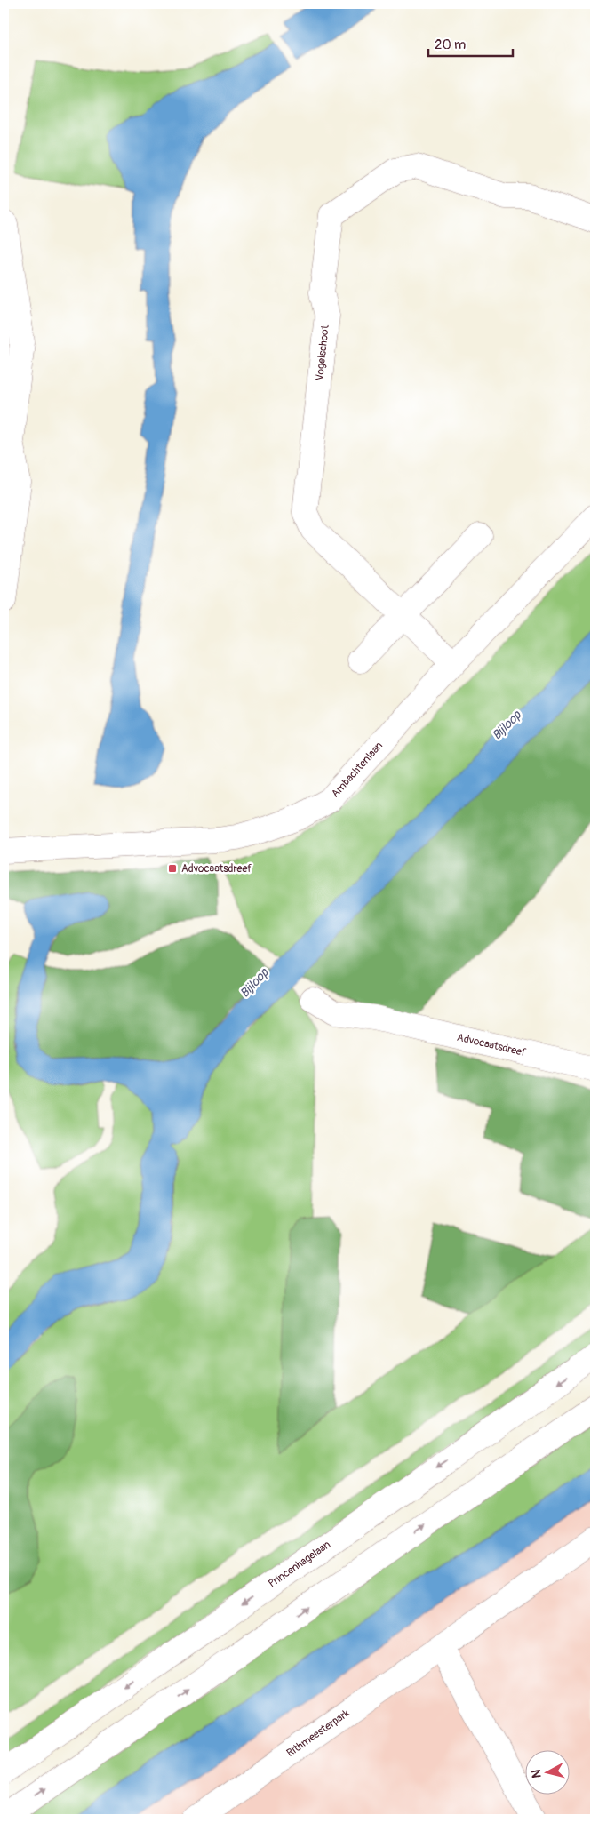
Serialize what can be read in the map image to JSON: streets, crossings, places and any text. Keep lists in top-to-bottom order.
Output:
{
  "streets": {
    "street": [
      "Vogelschoot",
      "Ambachtenlaan",
      "Advocaatsdreef",
      "Princenhagelaan",
      "Rithmeesterpark"
    ]
  },
  "crossings": [
    ["Vogelschoot", "Ambachtenlaan"]
  ],
  "water": ["Bijloop"],
  "places": {
    "transit": ["Advocaatsdreef"]
  },
  "scale_bar": "20 m",
  "north": "left"
}
